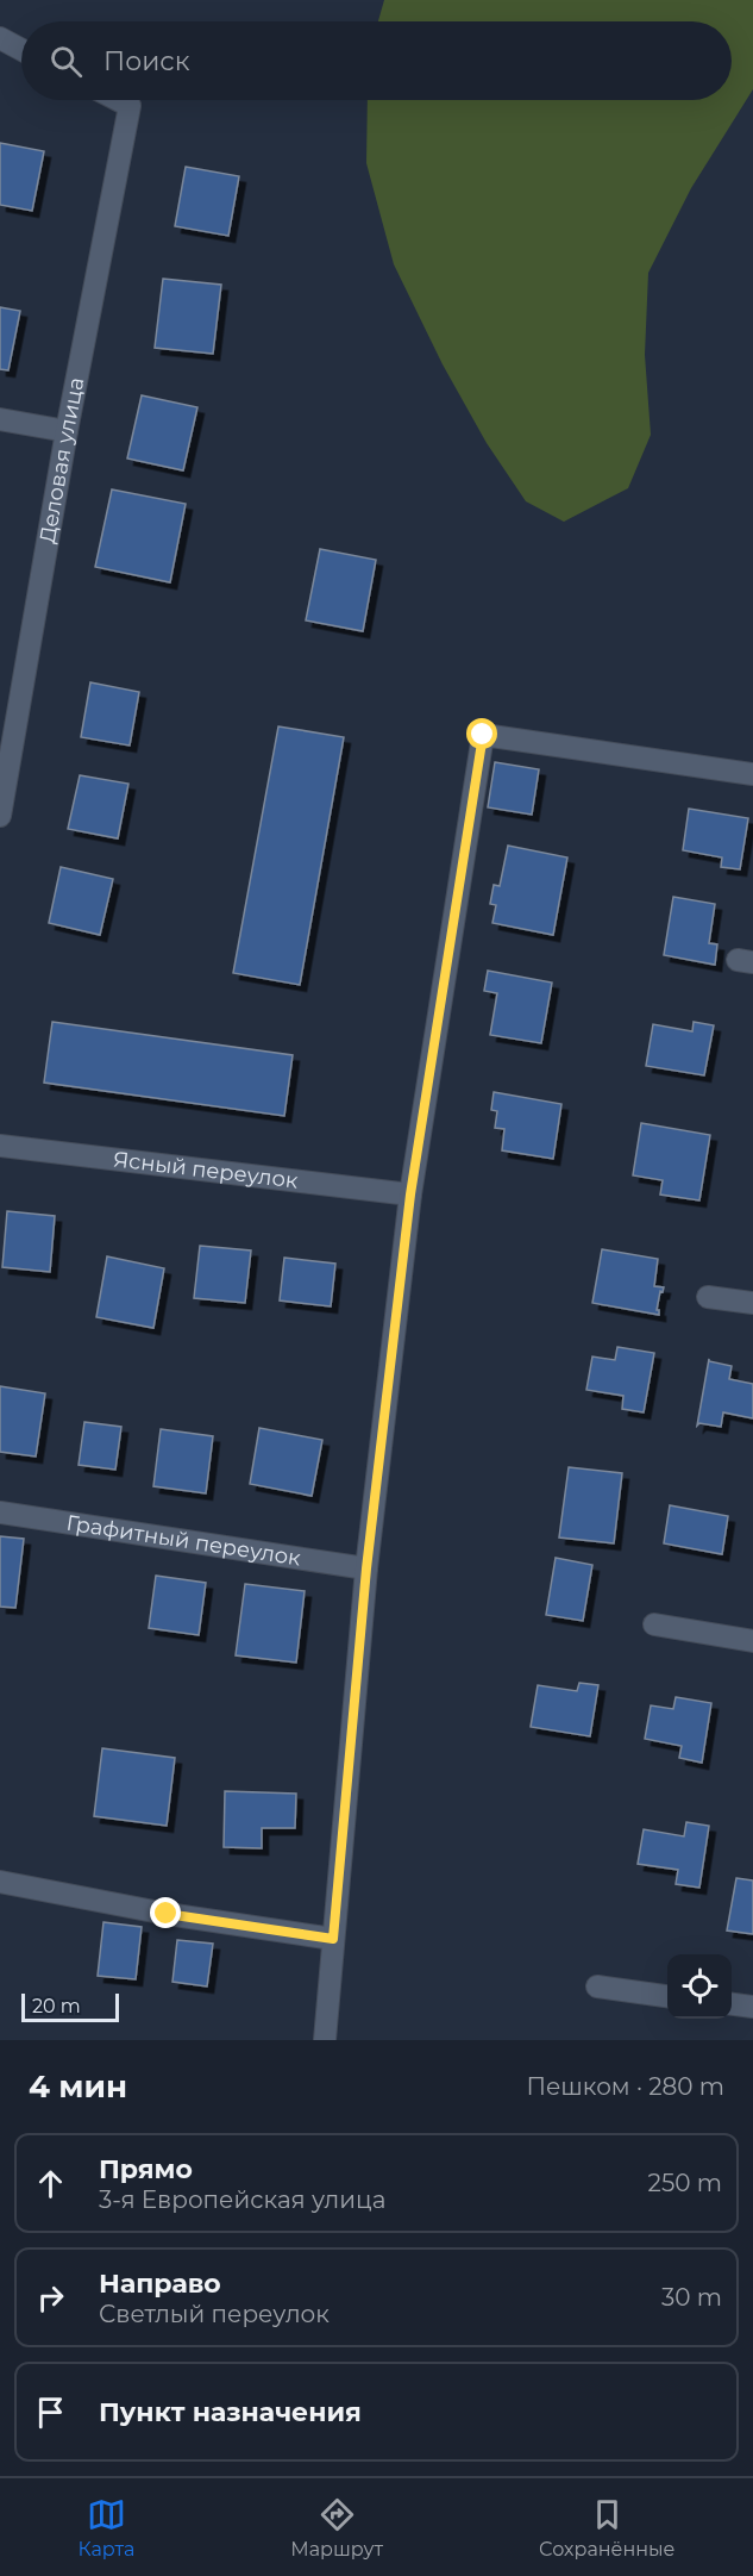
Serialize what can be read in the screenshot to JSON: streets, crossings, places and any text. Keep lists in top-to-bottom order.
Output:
{
  "streets": {
    "street": ["Деловая улица", "Ясный переулок", "Графитный переулок"]
  },
  "scale_bar": "20 m",
  "page": {
    "search": "Поиск",
    "scale": "20 m",
    "heading": ["4 мин", "Пешком · 280 m"],
    "list": [
      ["Прямо", "3-я Европейская улица", "250 m"],
      ["Направо", "Светлый переулок", "30 m"],
      "Пункт назначения"
    ],
    "nav": ["Карта", "Маршрут", "Сохранённые"]
  }
}
